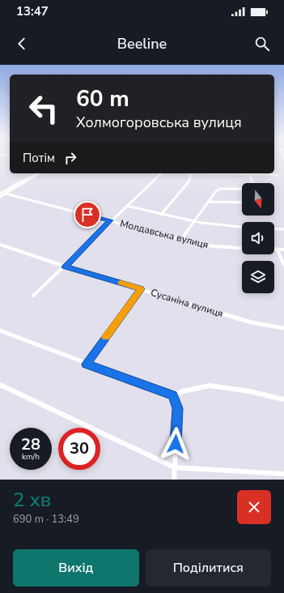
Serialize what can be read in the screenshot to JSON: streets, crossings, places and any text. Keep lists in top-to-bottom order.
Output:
{
  "streets": {
    "street": ["Молдавська вулиця", "Сусаніна вулиця"]
  },
  "north": "bottom",
  "page": {
    "status": "13:47",
    "header": "Beeline",
    "turn": ["60 m", "Холмогоровська вулиця"],
    "then": "Потім",
    "speed": "28 km/h",
    "limit": "30",
    "heading": ["2 хв", "690 m · 13:49"],
    "buttons": ["Вихід", "Поділитися"]
  }
}
